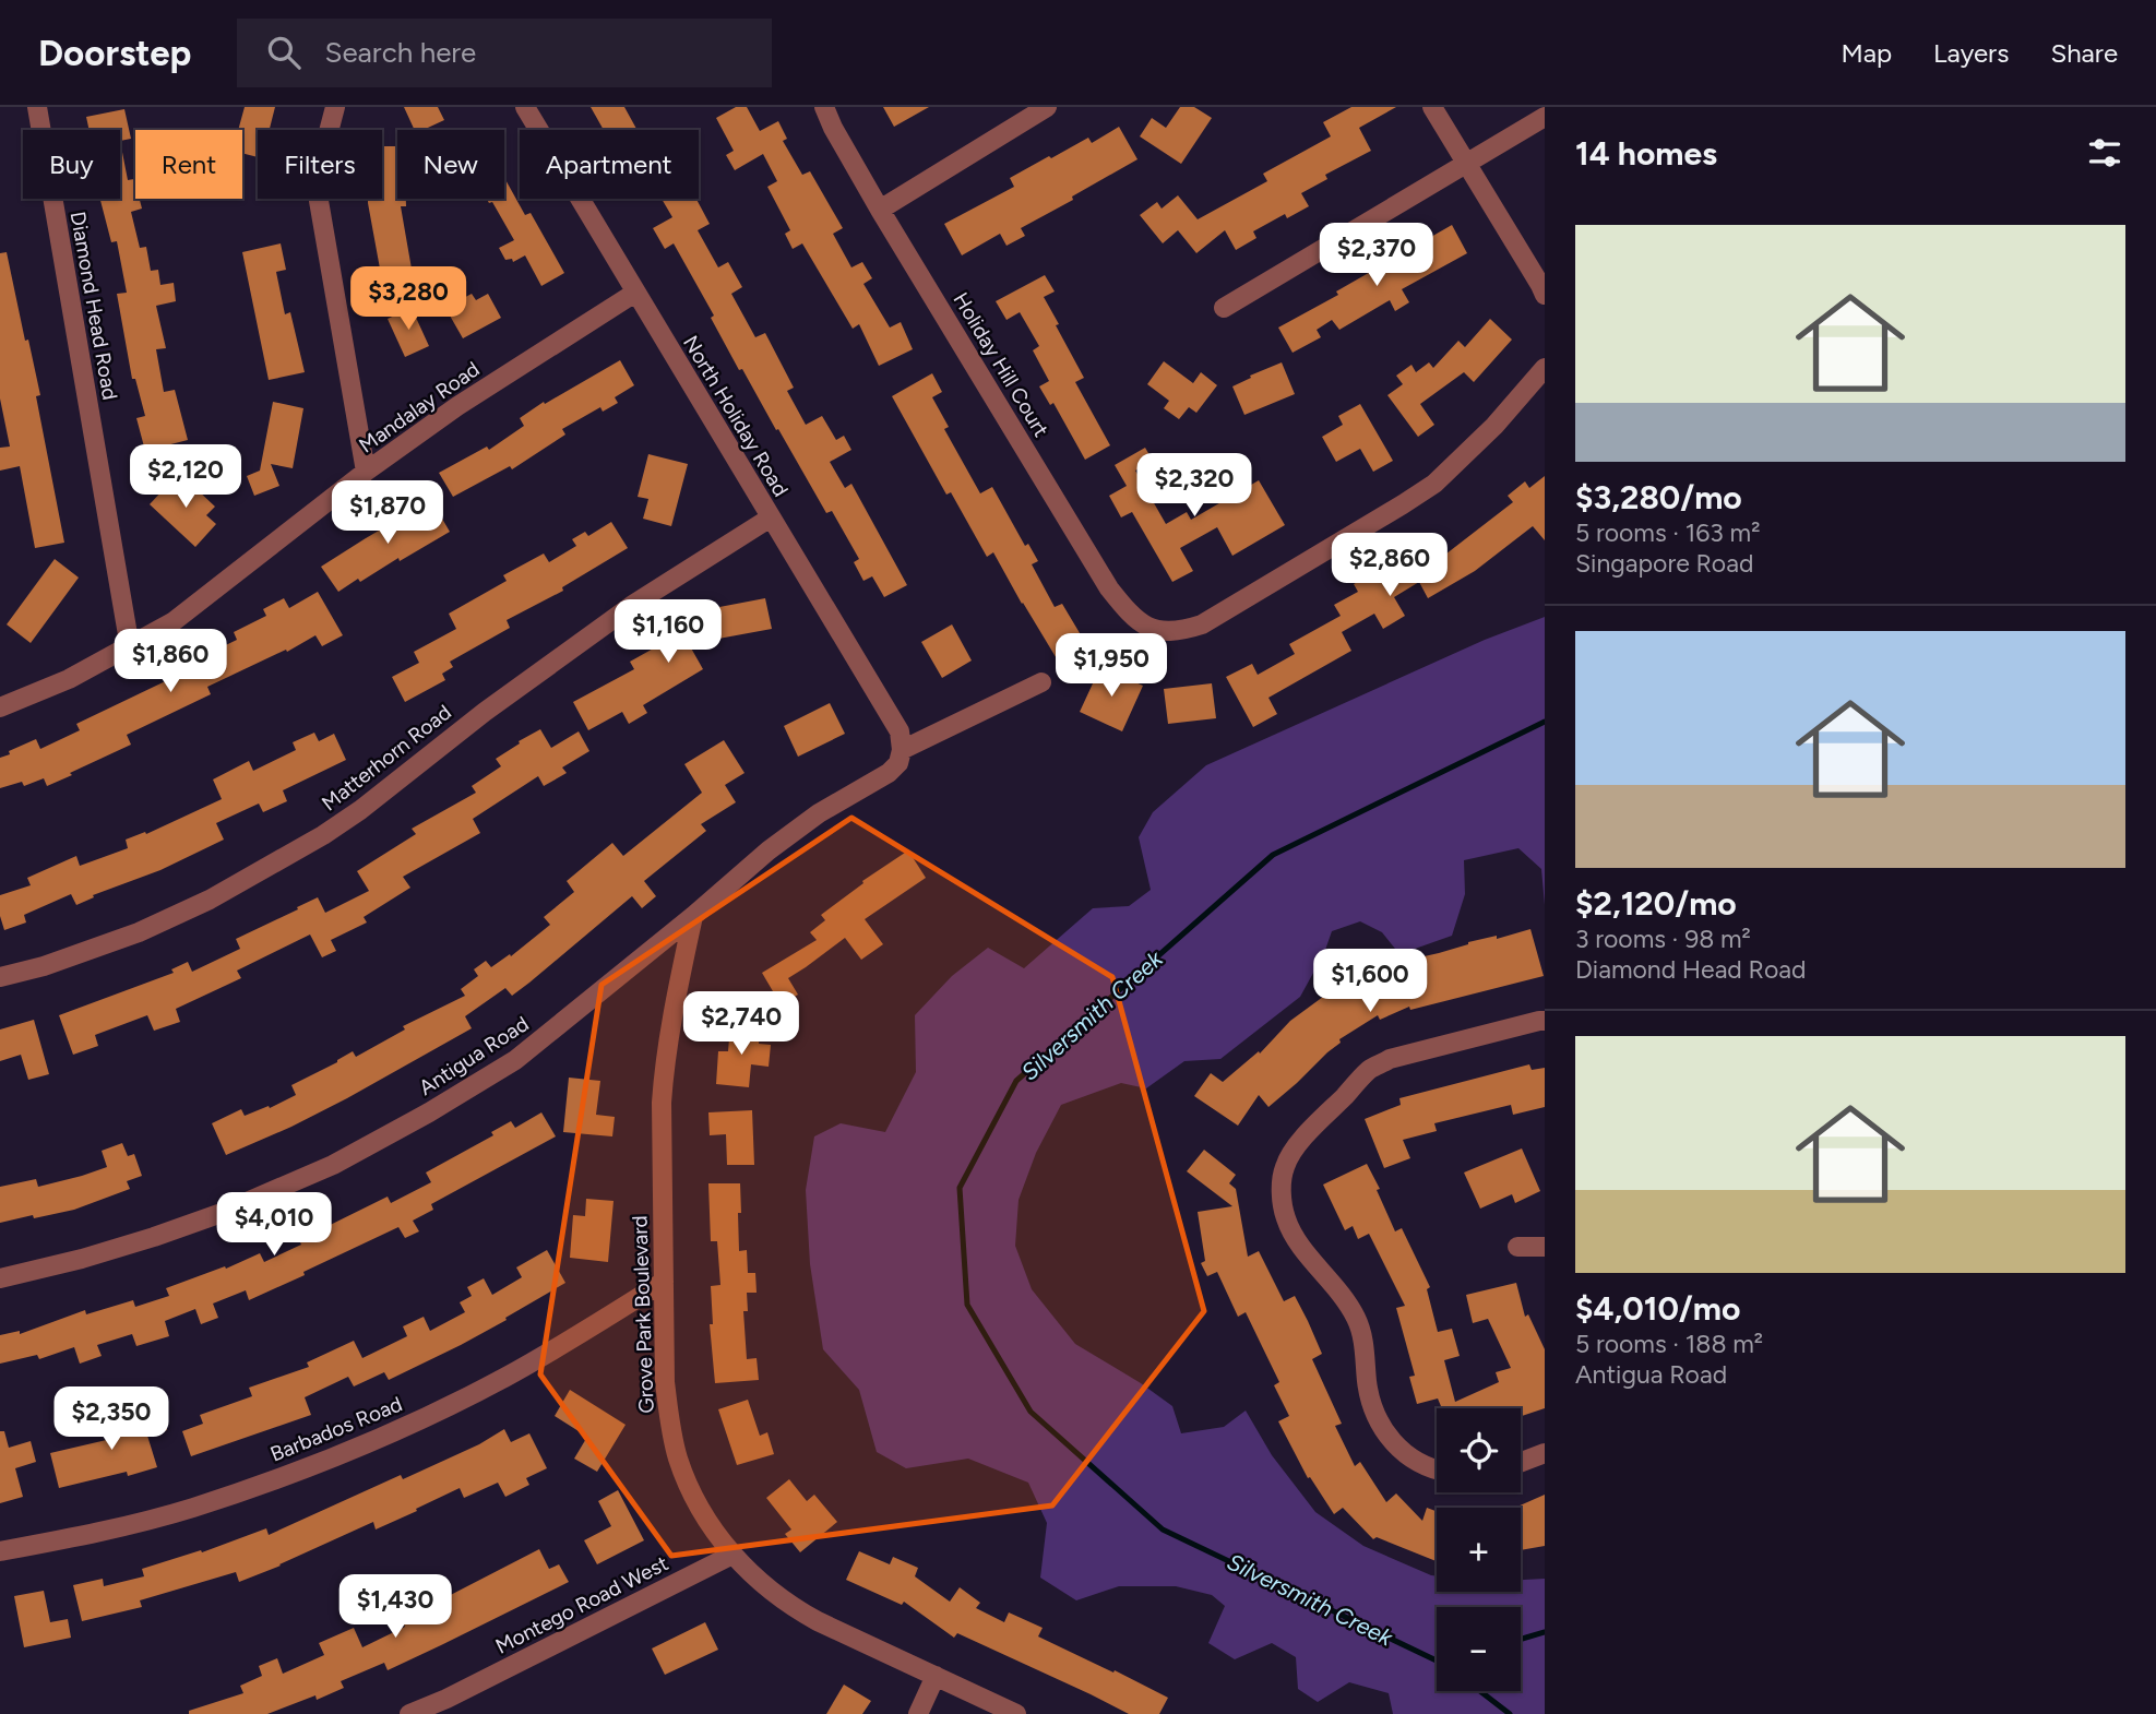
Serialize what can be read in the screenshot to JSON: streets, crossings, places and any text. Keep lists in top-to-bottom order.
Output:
{
  "streets": {
    "street": [
      "Diamond Head Road",
      "Holiday Hill Court",
      "Mandalay Road",
      "North Holiday Road",
      "Matterhorn Road",
      "Antigua Road",
      "Grove Park Boulevard",
      "Barbados Road",
      "Montego Road West"
    ]
  },
  "crossings": [
    ["Diamond Head Road", "Mandalay Road"],
    ["Mandalay Road", "North Holiday Road"],
    ["North Holiday Road", "Matterhorn Road"],
    ["North Holiday Road", "Antigua Road"],
    ["Antigua Road", "Grove Park Boulevard"],
    ["Grove Park Boulevard", "Barbados Road"],
    ["Grove Park Boulevard", "Montego Road West"]
  ],
  "water": ["Silversmith Creek"],
  "page": {
    "header": "Doorstep",
    "search": "Search here",
    "nav": ["Map", "Layers", "Share"],
    "heading": "14 homes",
    "chip": [
      "Buy",
      "Rent",
      "Filters",
      "New",
      "Apartment"
    ],
    "list": [
      {
        "name": "$3,280/mo",
        "note": "5 rooms · 163 m² · Singapore Road"
      },
      {
        "name": "$2,120/mo",
        "note": "3 rooms · 98 m² · Diamond Head Road"
      },
      {
        "name": "$4,010/mo",
        "note": "5 rooms · 188 m² · Antigua Road"
      }
    ],
    "price": [
      "$2,370",
      "$3,280",
      "$2,120",
      "$2,320",
      "$1,870",
      "$2,860",
      "$1,160",
      "$1,860",
      "$1,950",
      "$1,600",
      "$2,740",
      "$4,010",
      "$2,350",
      "$1,430"
    ],
    "map_buttons": ["+", "−"]
  }
}
